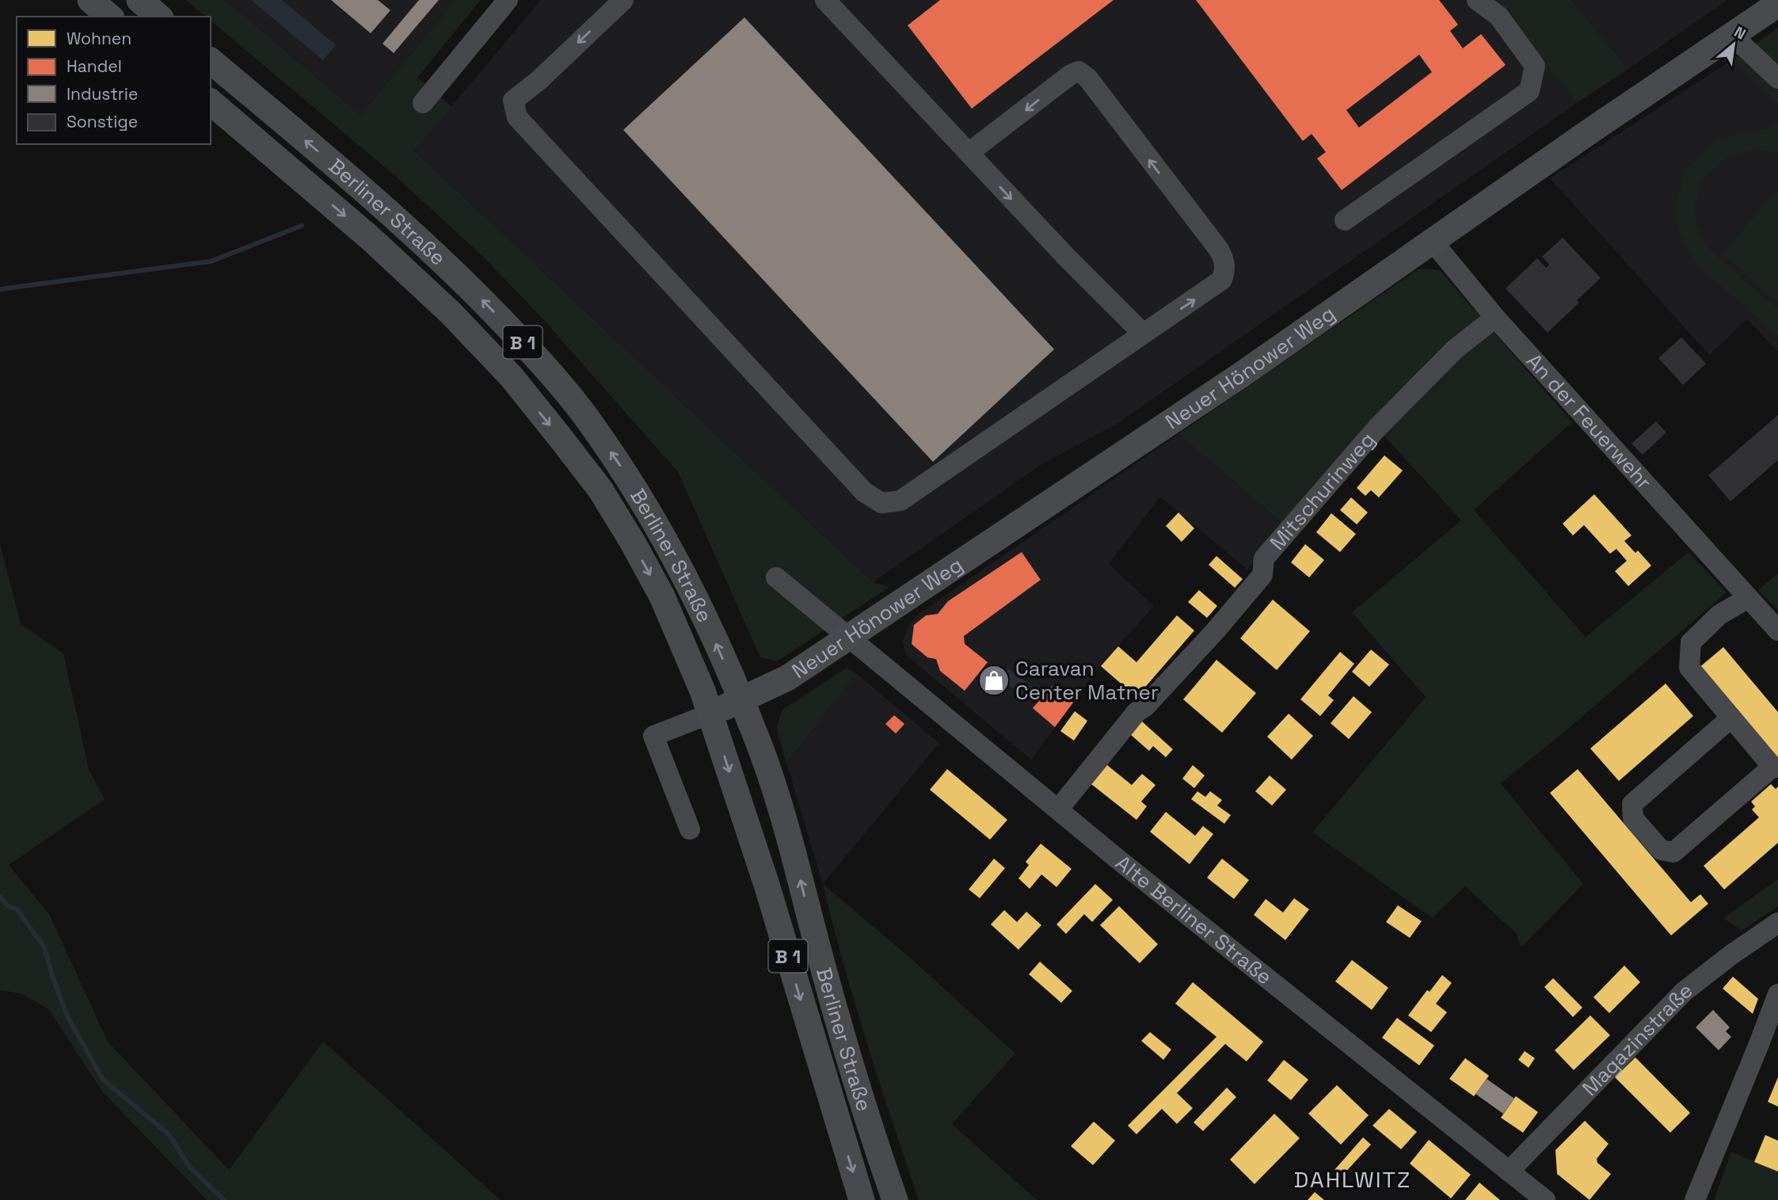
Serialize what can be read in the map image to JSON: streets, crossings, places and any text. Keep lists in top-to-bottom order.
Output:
{
  "streets": {
    "main road": ["Berliner Straße", "B 1", "Neuer Hönower Weg"],
    "street": [
      "An der Feuerwehr",
      "Mitschurinweg",
      "Alte Berliner Straße",
      "Magazinstraße"
    ]
  },
  "crossings": [
    ["Berliner Straße", "Neuer Hönower Weg"],
    ["Neuer Hönower Weg", "An der Feuerwehr"],
    ["Neuer Hönower Weg", "Alte Berliner Straße"],
    ["An der Feuerwehr", "Mitschurinweg"],
    ["Mitschurinweg", "Alte Berliner Straße"],
    ["Alte Berliner Straße", "Magazinstraße"]
  ],
  "districts": ["DAHLWITZ"],
  "places": {
    "shop": ["Caravan Center Matner"]
  },
  "legend": [
    "Wohnen",
    "Handel",
    "Industrie",
    "Sonstige"
  ],
  "north": "top right"
}
